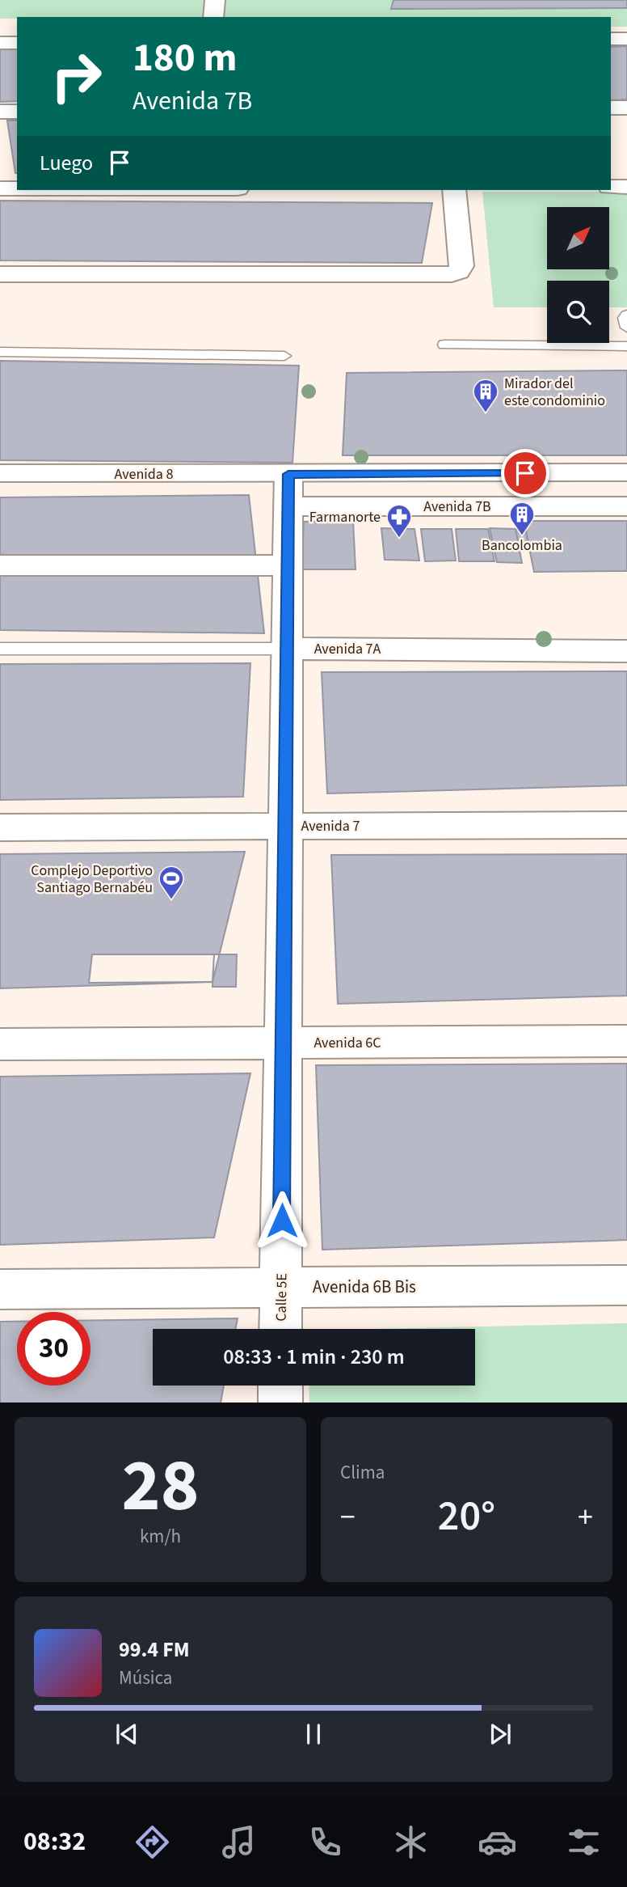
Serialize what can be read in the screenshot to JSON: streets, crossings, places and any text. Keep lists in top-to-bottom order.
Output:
{
  "streets": {
    "street": [
      "Avenida 8",
      "Avenida 7B",
      "Avenida 7A",
      "Avenida 7",
      "Avenida 6C",
      "Avenida 6B Bis",
      "Calle 5E"
    ]
  },
  "crossings": [
    ["Avenida 8", "Avenida 7B"],
    ["Avenida 8", "Calle 5E"],
    ["Avenida 7B", "Calle 5E"],
    ["Avenida 7A", "Calle 5E"],
    ["Avenida 7", "Calle 5E"],
    ["Avenida 6C", "Calle 5E"],
    ["Avenida 6B Bis", "Calle 5E"]
  ],
  "places": {
    "building": ["Mirador del este condominio", "Bancolombia"],
    "pharmacy": ["Farmanorte"],
    "sports": ["Complejo Deportivo Santiago Bernabéu"]
  },
  "north": "top right",
  "page": {
    "turn": ["180 m", "Avenida 7B"],
    "then": "Luego",
    "limit": "30",
    "trip": "08:33 · 1 min · 230 m",
    "tile": [
      ["28", "km/h"],
      "Clima"
    ],
    "heat": ["−", "20°", "+"],
    "song": ["99.4 FM", "Música"],
    "tabs": "08:32"
  }
}
